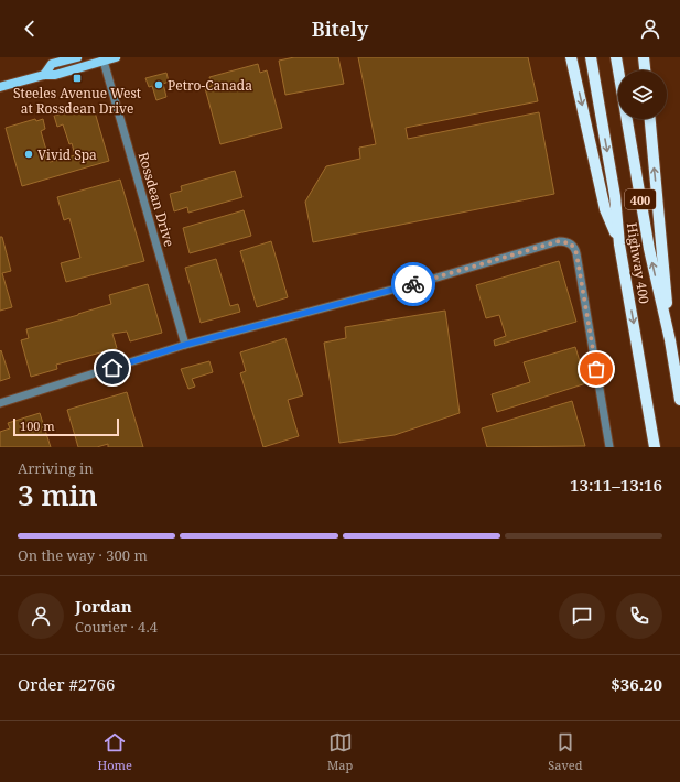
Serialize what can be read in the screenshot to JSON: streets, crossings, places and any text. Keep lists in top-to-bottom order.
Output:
{
  "streets": {
    "highway": ["400", "Highway 400"],
    "street": ["Rossdean Drive"]
  },
  "places": {
    "transit": ["Steeles Avenue West at Rossdean Drive"],
    "other": ["Petro-Canada", "Vivid Spa"]
  },
  "scale_bar": "100 m",
  "page": {
    "header": "Bitely",
    "scale": "100 m",
    "heading": ["3 min", "Arriving in", "13:11–13:16"],
    "panel": [
      "Jordan",
      "Courier · 4.4",
      "Order #2766",
      "$36.20"
    ],
    "bar": "On the way · 300 m",
    "tabs": ["Home", "Map", "Saved"]
  }
}
